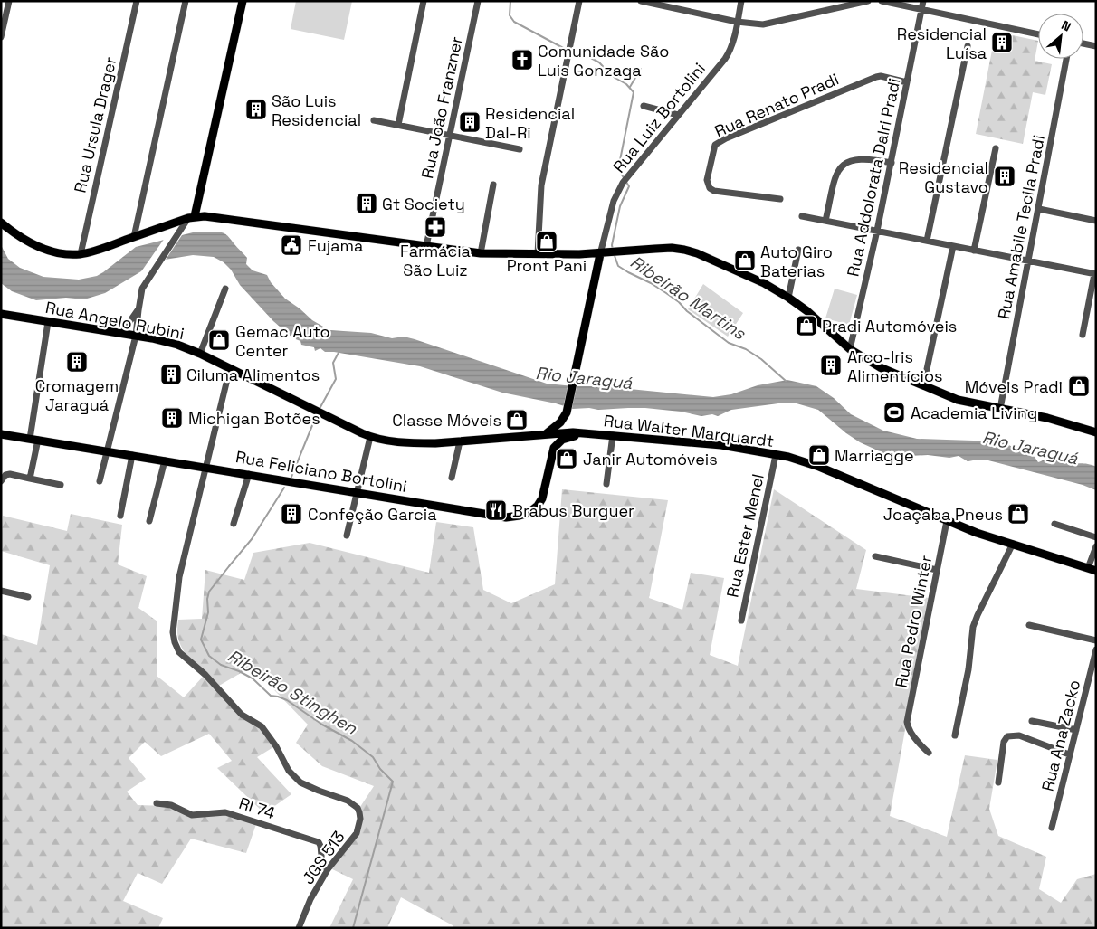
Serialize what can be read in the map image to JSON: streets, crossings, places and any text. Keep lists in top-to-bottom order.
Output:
{
  "streets": {
    "main road": ["Rua Angelo Rubini", "Rua Walter Marquardt", "Rua Feliciano Bortolini"],
    "street": [
      "Rua Renato Pradi",
      "Rua João Franzner",
      "Rua Luiz Bortolini",
      "Rua Ursula Drager",
      "Rua Addolorata Dalri Pradi",
      "Rua Amabile Tecila Pradi",
      "Rua Ester Menel",
      "Rua Pedro Winter",
      "Rua Ana Zacko",
      "RI 74",
      "JGS 513"
    ]
  },
  "crossings": [
    ["Rua Renato Pradi", "Rua Addolorata Dalri Pradi"],
    ["Rua Angelo Rubini", "Rua Walter Marquardt"],
    ["Rua Walter Marquardt", "Rua Ester Menel"],
    ["Rua Walter Marquardt", "Rua Pedro Winter"],
    ["Rua Feliciano Bortolini", "JGS 513"],
    ["RI 74", "JGS 513"]
  ],
  "water": ["Ribeirão Martins", "Rio Jaraguá", "Ribeirão Stinghen"],
  "places": {
    "building": [
      "Residencial Luísa",
      "São Luis Residencial",
      "Residencial Dal-Ri",
      "Residencial Gustavo",
      "Gt Society",
      "Cromagem Jaraguá",
      "Arco-Iris Alimentícios",
      "Ciluma Alimentos",
      "Michigan Botões",
      "Confeção Garcia"
    ],
    "church": ["Comunidade São Luis Gonzaga"],
    "pharmacy": ["Farmácia São Luiz"],
    "shop": [
      "Pront Pani",
      "Auto Giro Baterias",
      "Pradi Automóveis",
      "Gemac Auto Center",
      "Móveis Pradi",
      "Classe Móveis",
      "Marriagge",
      "Janir Automóveis",
      "Joaçaba Pneus"
    ],
    "public building": ["Fujama"],
    "sports": ["Academia Living"],
    "restaurant": ["Brabus Burguer"]
  },
  "north": "top right"
}
